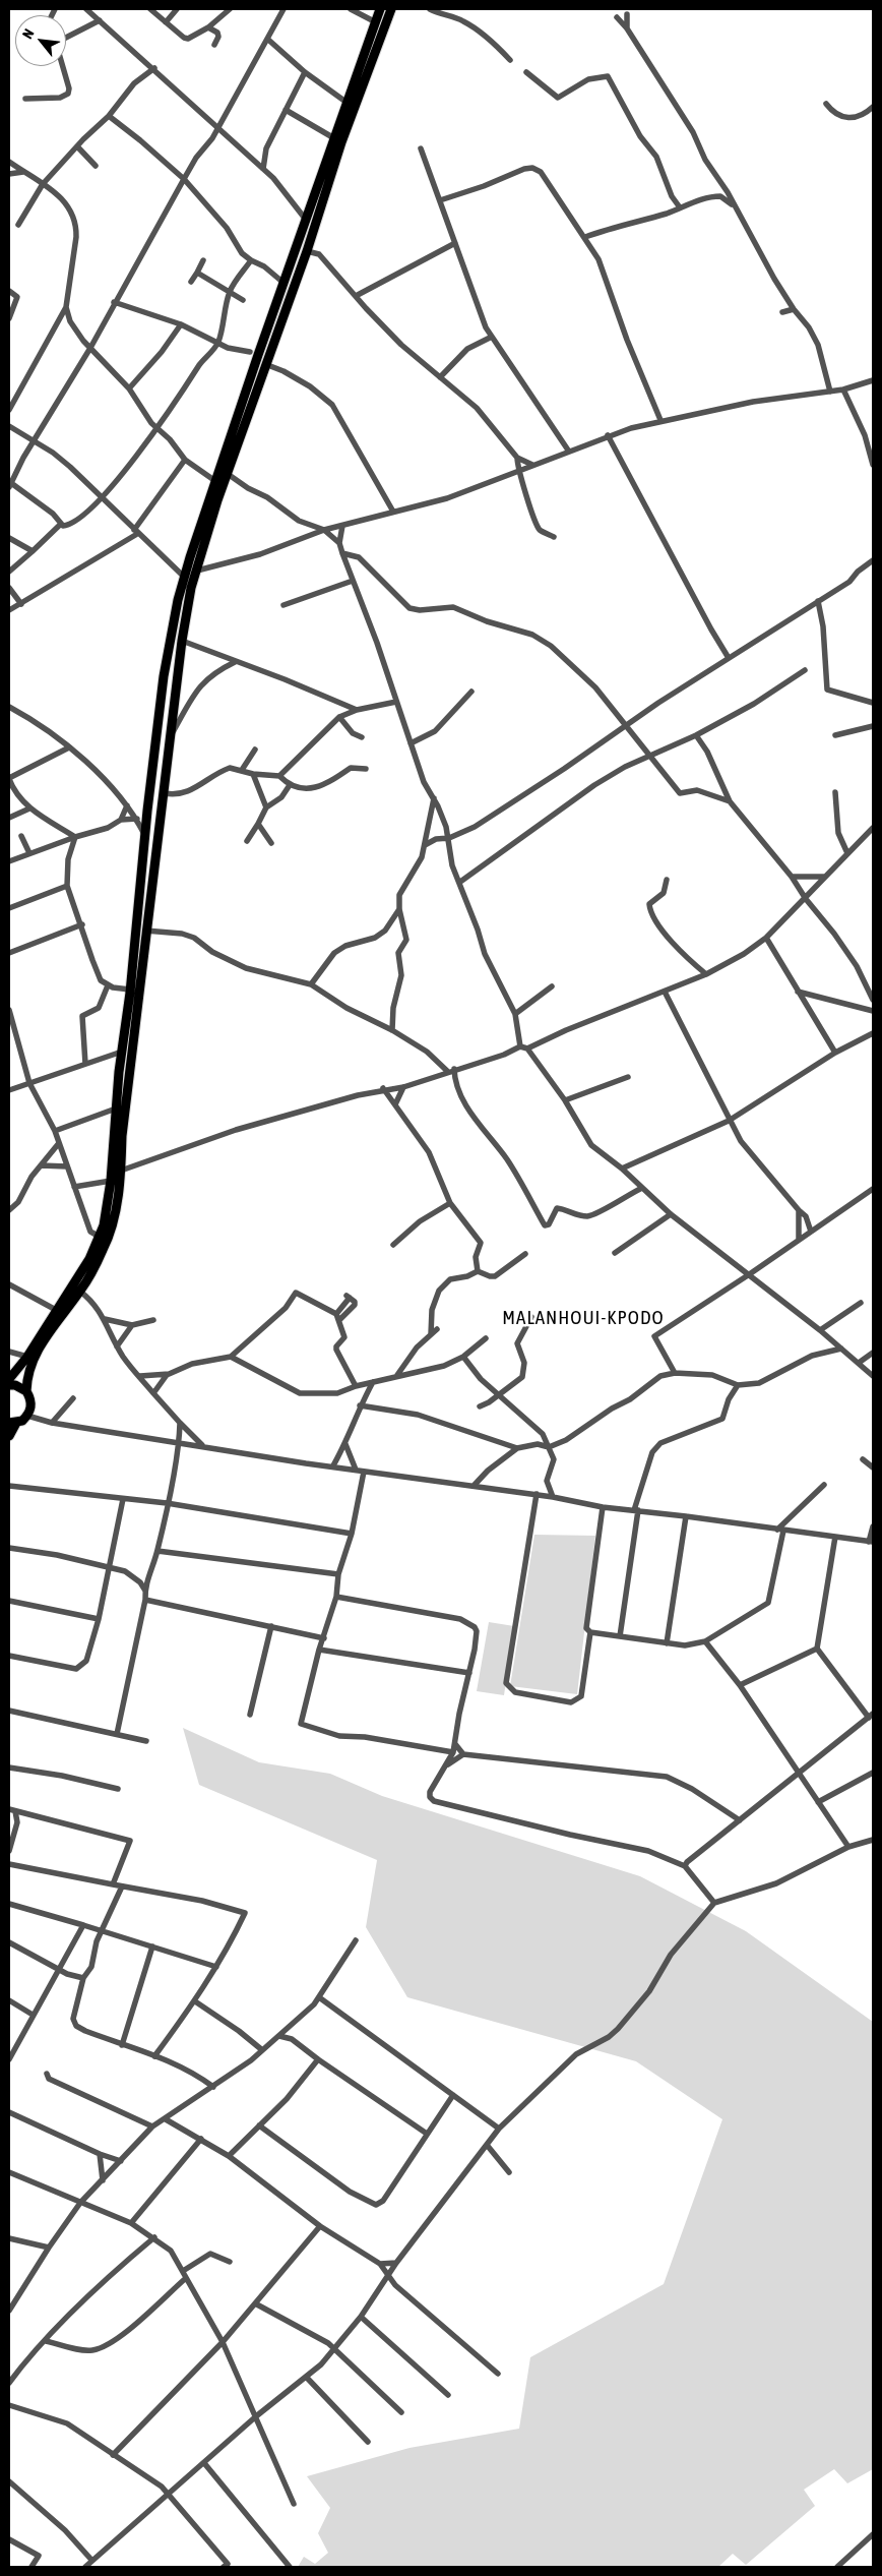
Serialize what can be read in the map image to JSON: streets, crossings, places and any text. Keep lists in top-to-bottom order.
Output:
{
  "districts": ["MALANHOUI-KPODO"],
  "north": "top left"
}
